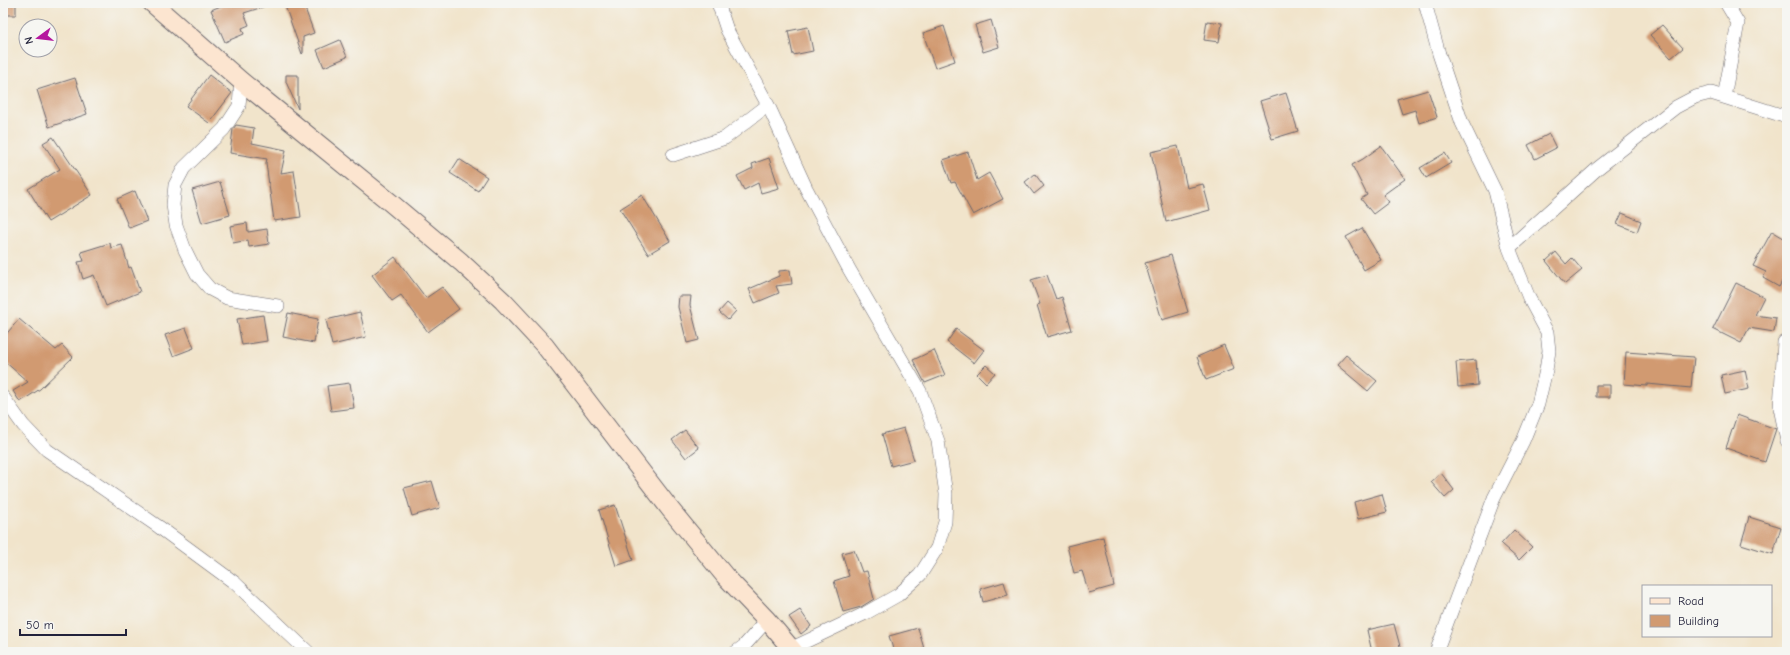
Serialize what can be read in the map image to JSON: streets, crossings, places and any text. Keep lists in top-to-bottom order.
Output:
{
  "legend": ["Road", "Building"],
  "scale_bar": "50 m",
  "north": "left"
}
